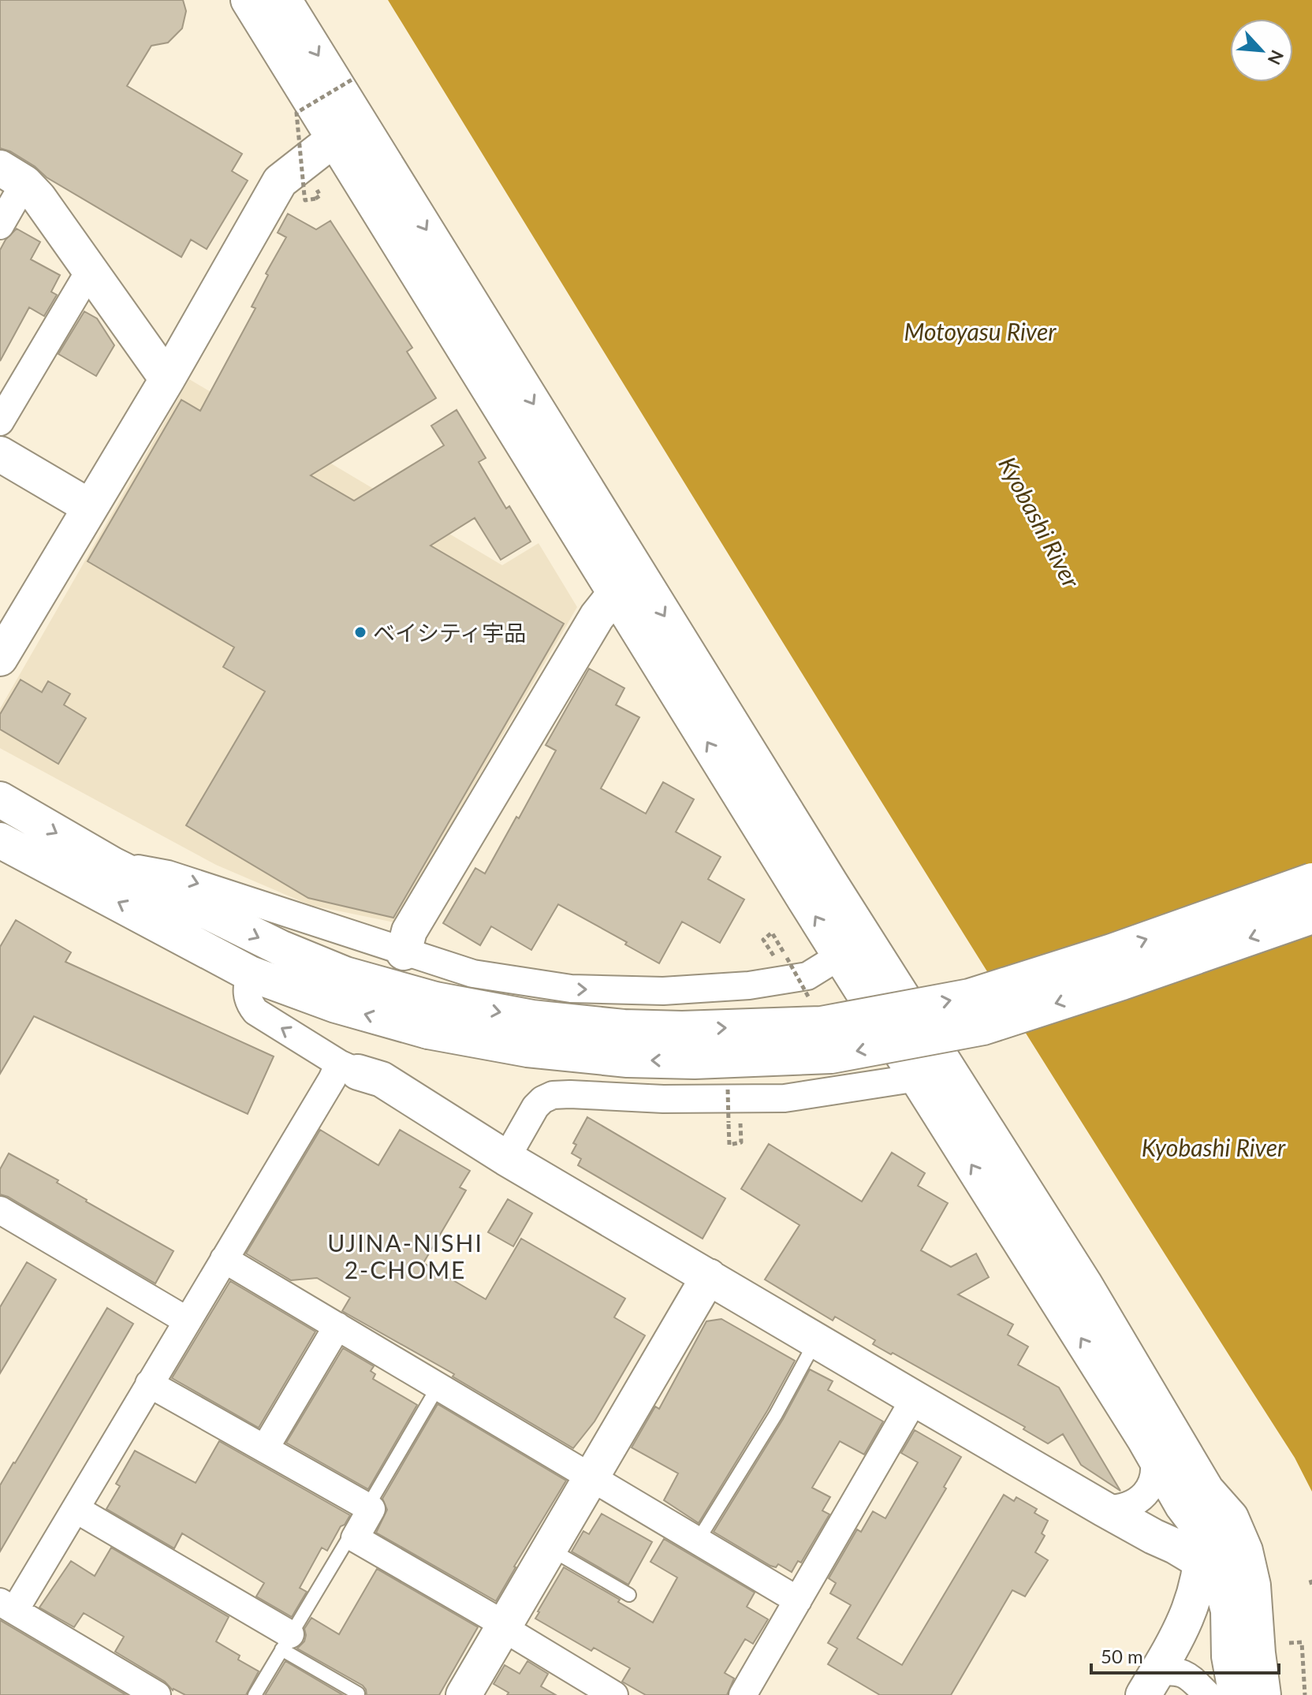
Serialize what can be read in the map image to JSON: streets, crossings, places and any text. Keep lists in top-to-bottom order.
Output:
{
  "districts": ["UJINA-NISHI 2-CHOME"],
  "water": ["Motoyasu River", "Kyobashi River"],
  "places": ["ベイシティ宇品"],
  "scale_bar": "50 m",
  "north": "bottom right"
}
